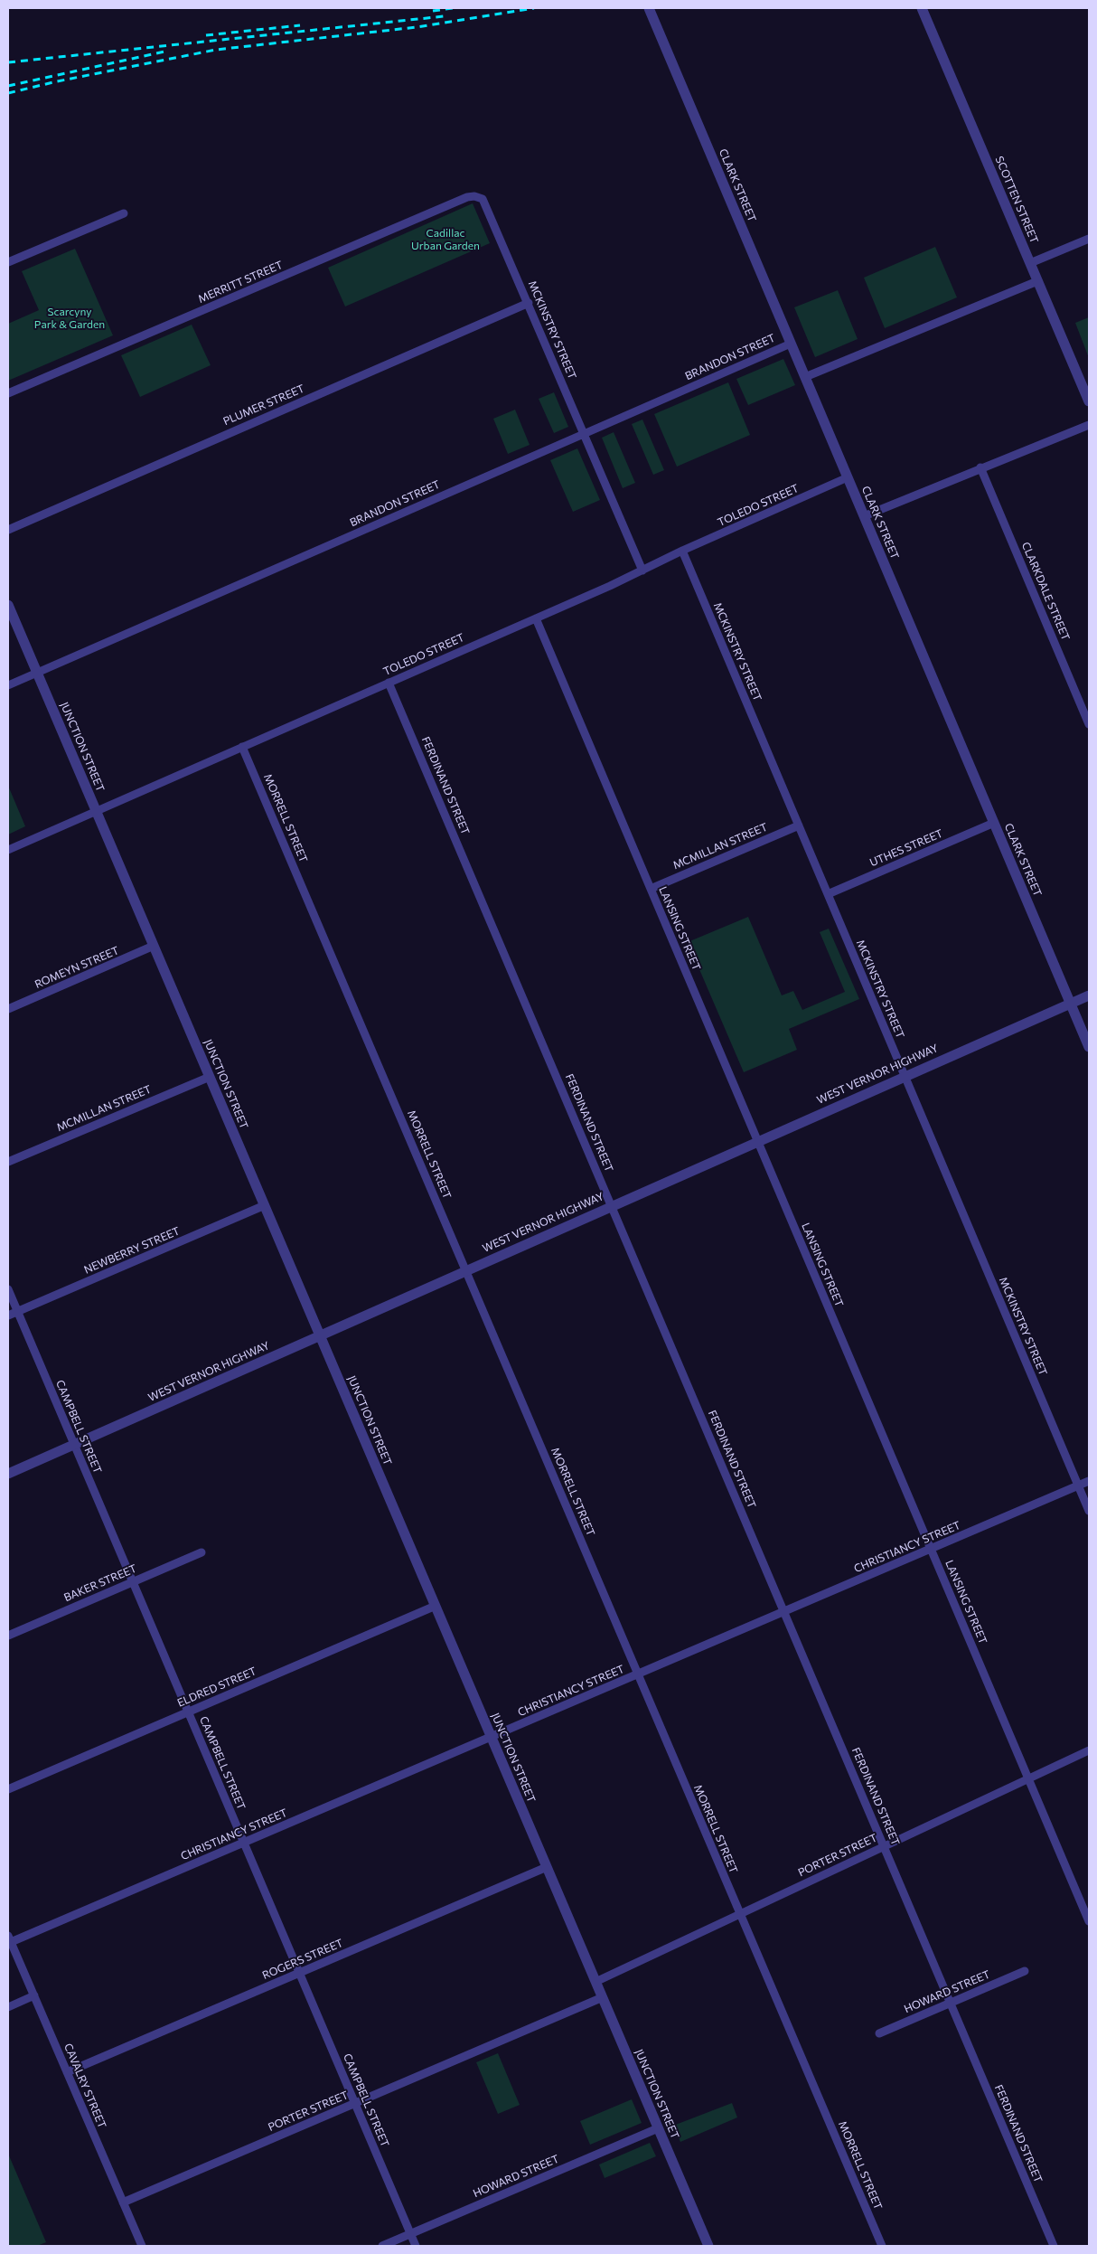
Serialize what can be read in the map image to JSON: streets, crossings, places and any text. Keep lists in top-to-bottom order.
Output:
{
  "streets": {
    "street": [
      "CLARK STREET",
      "SCOTTEN STREET",
      "MERRITT STREET",
      "MCKINSTRY STREET",
      "BRANDON STREET",
      "PLUMER STREET",
      "TOLEDO STREET",
      "CLARKDALE STREET",
      "JUNCTION STREET",
      "FERDINAND STREET",
      "MORRELL STREET",
      "MCMILLAN STREET",
      "UTHES STREET",
      "LANSING STREET",
      "ROMEYN STREET",
      "WEST VERNOR HIGHWAY",
      "NEWBERRY STREET",
      "CAMPBELL STREET",
      "CHRISTIANCY STREET",
      "BAKER STREET",
      "ELDRED STREET",
      "PORTER STREET",
      "ROGERS STREET",
      "HOWARD STREET",
      "CAVALRY STREET"
    ]
  },
  "crossings": [
    ["CLARK STREET", "BRANDON STREET"],
    ["CLARK STREET", "TOLEDO STREET"],
    ["CLARK STREET", "UTHES STREET"],
    ["CLARK STREET", "WEST VERNOR HIGHWAY"],
    ["MERRITT STREET", "MCKINSTRY STREET"],
    ["MCKINSTRY STREET", "BRANDON STREET"],
    ["MCKINSTRY STREET", "PLUMER STREET"],
    ["MCKINSTRY STREET", "TOLEDO STREET"],
    ["MCKINSTRY STREET", "MCMILLAN STREET"],
    ["MCKINSTRY STREET", "UTHES STREET"],
    ["MCKINSTRY STREET", "WEST VERNOR HIGHWAY"],
    ["MCKINSTRY STREET", "CHRISTIANCY STREET"],
    ["BRANDON STREET", "JUNCTION STREET"],
    ["TOLEDO STREET", "JUNCTION STREET"],
    ["TOLEDO STREET", "FERDINAND STREET"],
    ["TOLEDO STREET", "MORRELL STREET"],
    ["TOLEDO STREET", "LANSING STREET"],
    ["JUNCTION STREET", "MCMILLAN STREET"],
    ["JUNCTION STREET", "ROMEYN STREET"],
    ["JUNCTION STREET", "WEST VERNOR HIGHWAY"],
    ["JUNCTION STREET", "NEWBERRY STREET"],
    ["JUNCTION STREET", "CHRISTIANCY STREET"],
    ["JUNCTION STREET", "ELDRED STREET"],
    ["JUNCTION STREET", "PORTER STREET"],
    ["JUNCTION STREET", "ROGERS STREET"],
    ["JUNCTION STREET", "HOWARD STREET"],
    ["FERDINAND STREET", "WEST VERNOR HIGHWAY"],
    ["FERDINAND STREET", "CHRISTIANCY STREET"],
    ["FERDINAND STREET", "PORTER STREET"],
    ["FERDINAND STREET", "HOWARD STREET"],
    ["MORRELL STREET", "WEST VERNOR HIGHWAY"],
    ["MORRELL STREET", "CHRISTIANCY STREET"],
    ["MORRELL STREET", "PORTER STREET"],
    ["MCMILLAN STREET", "LANSING STREET"],
    ["LANSING STREET", "WEST VERNOR HIGHWAY"],
    ["LANSING STREET", "CHRISTIANCY STREET"],
    ["LANSING STREET", "PORTER STREET"],
    ["WEST VERNOR HIGHWAY", "CAMPBELL STREET"],
    ["NEWBERRY STREET", "CAMPBELL STREET"],
    ["CAMPBELL STREET", "CHRISTIANCY STREET"],
    ["CAMPBELL STREET", "BAKER STREET"],
    ["CAMPBELL STREET", "ELDRED STREET"],
    ["CAMPBELL STREET", "PORTER STREET"],
    ["CAMPBELL STREET", "ROGERS STREET"],
    ["CAMPBELL STREET", "HOWARD STREET"],
    ["CHRISTIANCY STREET", "CAVALRY STREET"],
    ["PORTER STREET", "CAVALRY STREET"],
    ["ROGERS STREET", "CAVALRY STREET"]
  ],
  "parks": ["Cadillac Urban Garden", "Scarcyny Park & Garden"]
}
